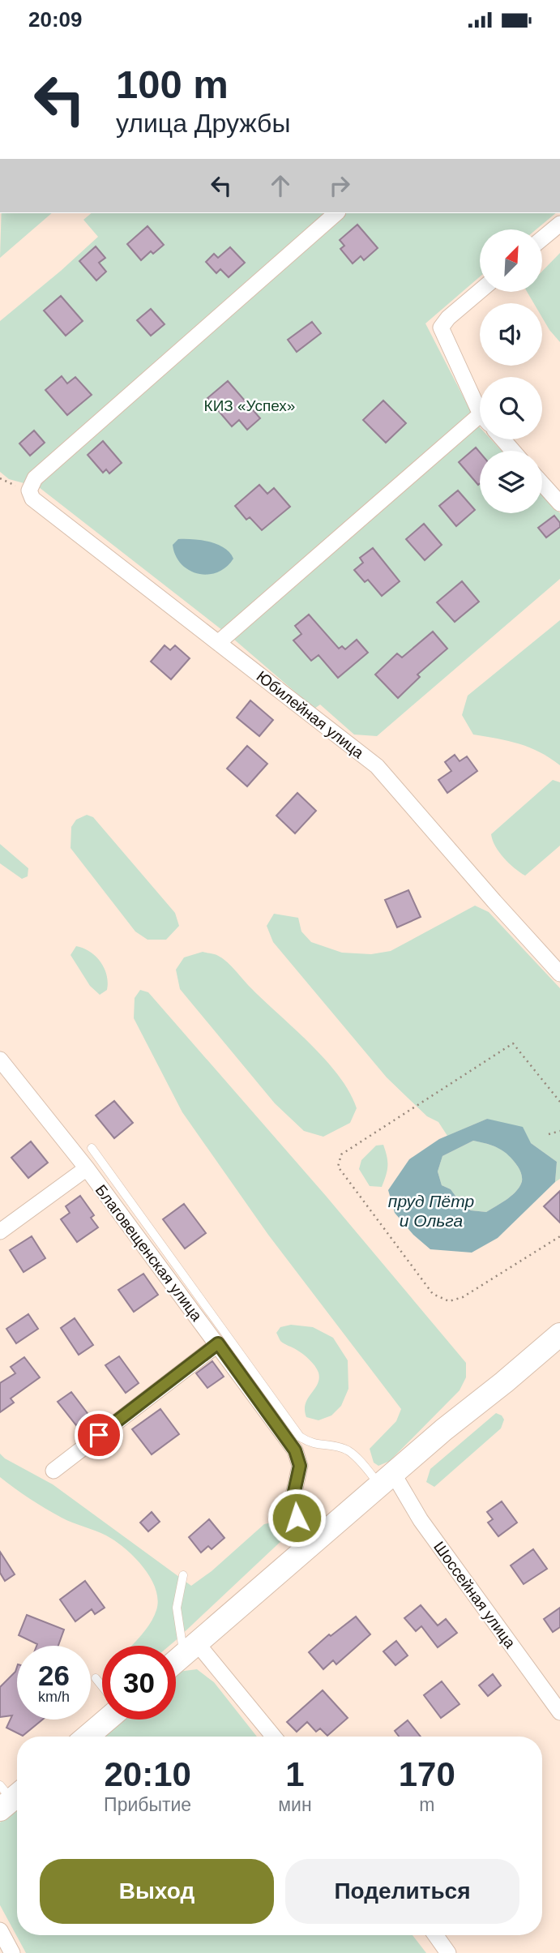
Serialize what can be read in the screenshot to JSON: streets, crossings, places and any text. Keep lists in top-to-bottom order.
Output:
{
  "streets": {
    "street": ["Юбилейная улица", "Благовещенская улица", "Шоссейная улица"]
  },
  "water": ["пруд Пётр и Ольга"],
  "parks": ["КИЗ «Успех»"],
  "north": "top right",
  "page": {
    "status": "20:09",
    "turn": ["100 m", "улица Дружбы"],
    "speed": "26 km/h",
    "limit": "30",
    "eta": [
      "20:10",
      "Прибытие",
      "1",
      "мин",
      "170",
      "m"
    ],
    "buttons": ["Выход", "Поделиться"]
  }
}
